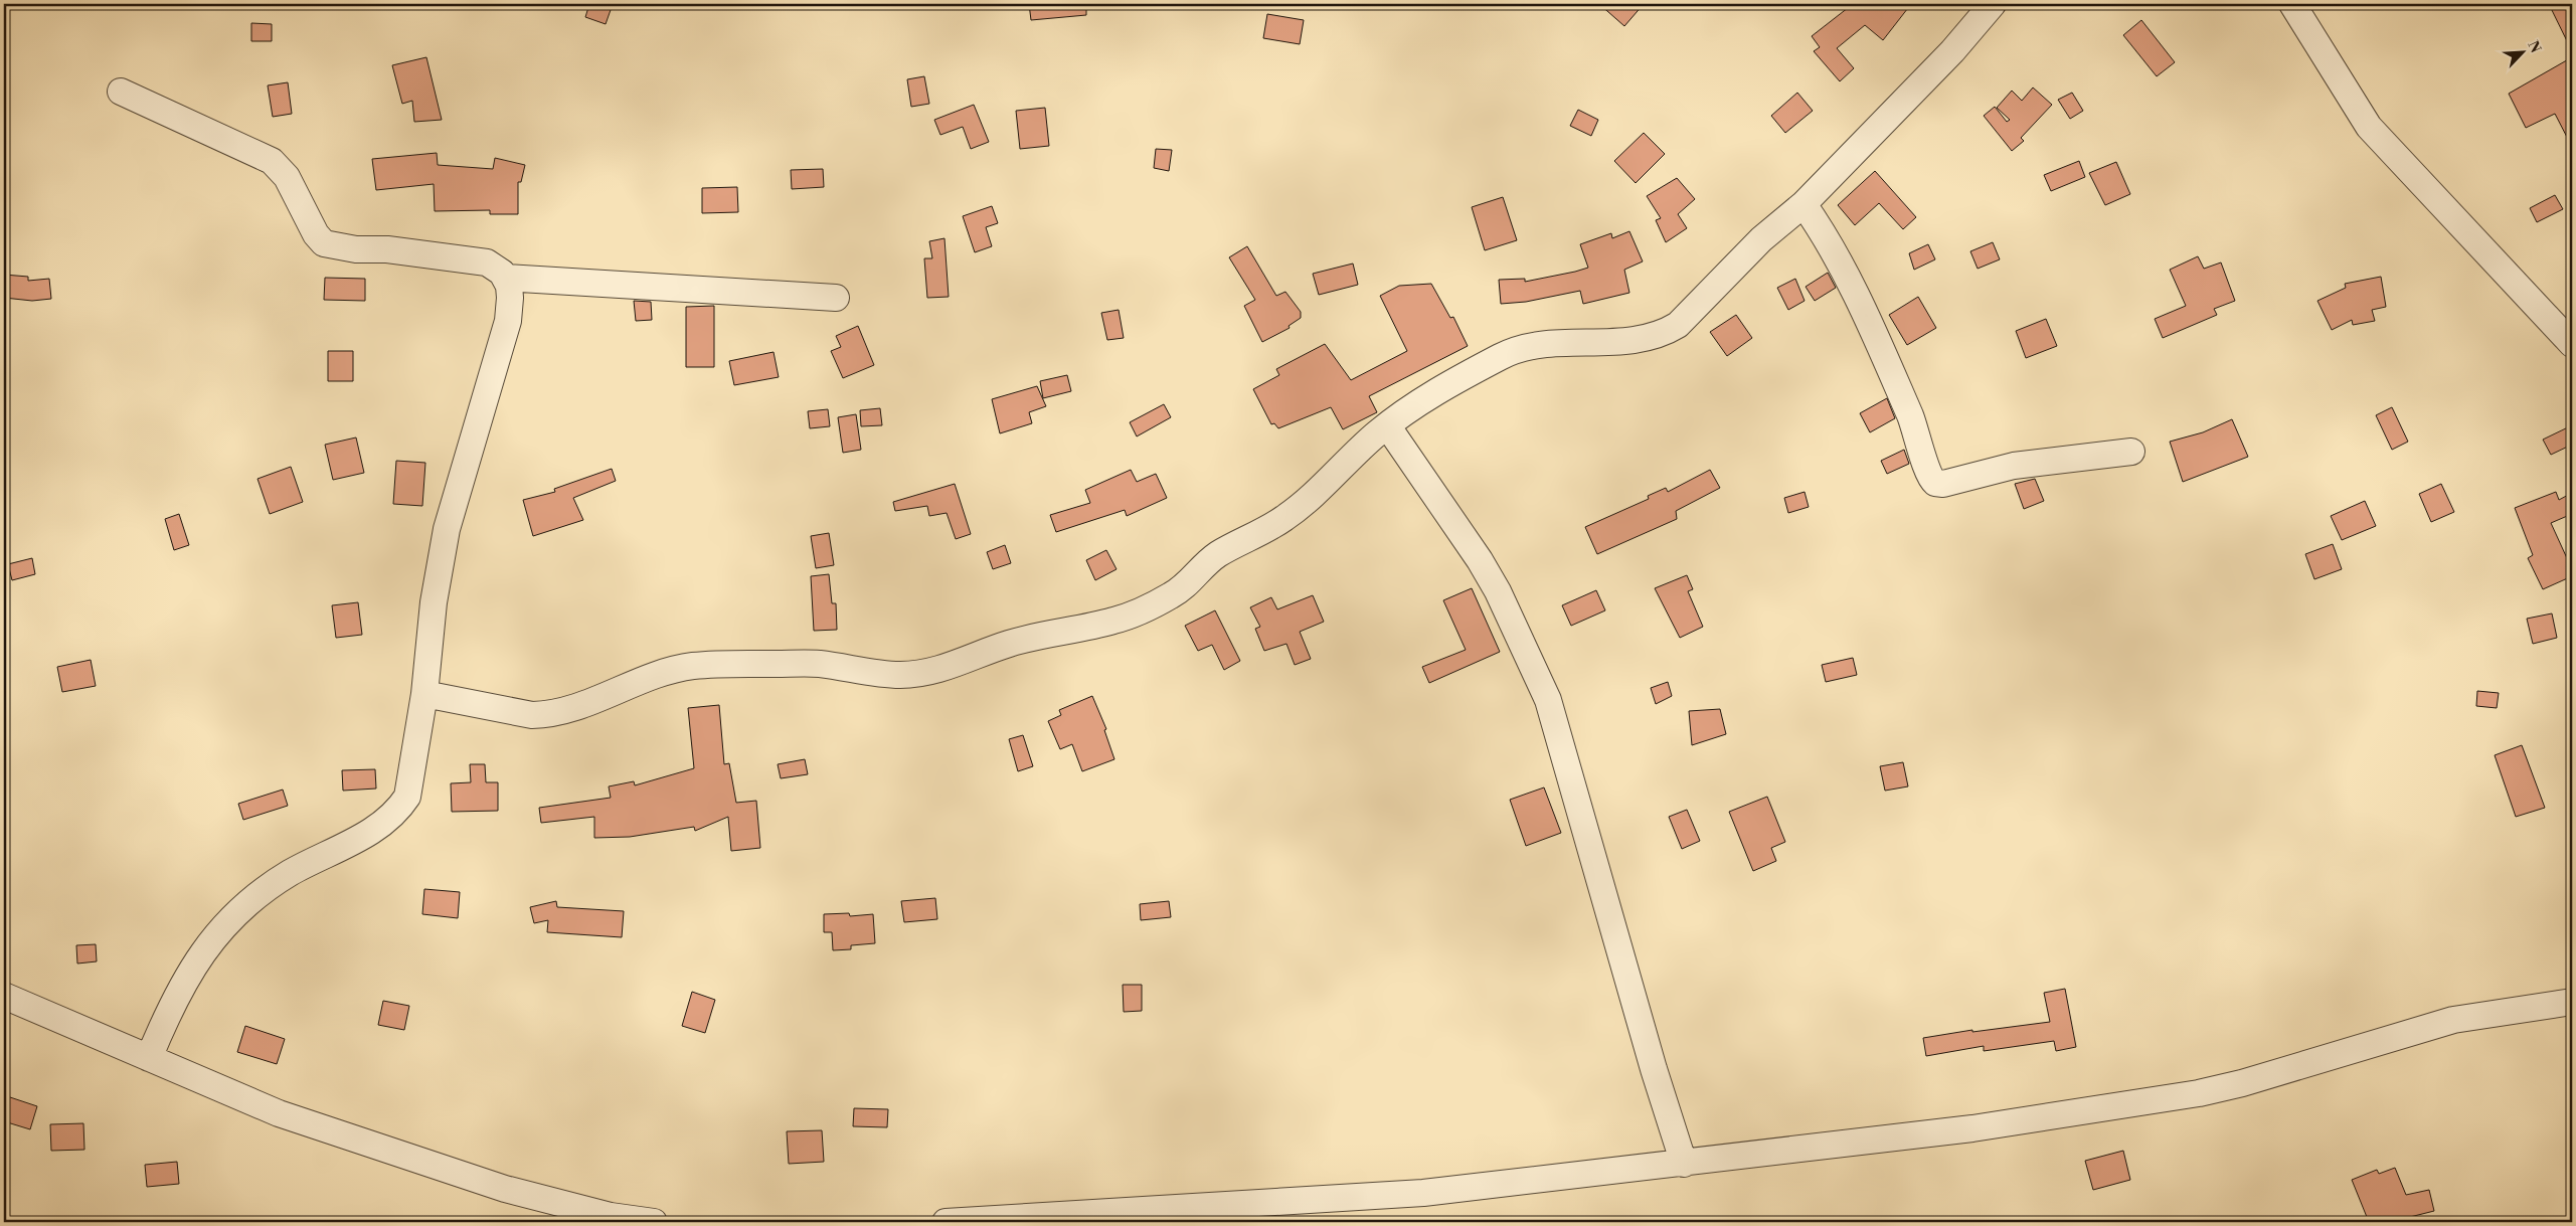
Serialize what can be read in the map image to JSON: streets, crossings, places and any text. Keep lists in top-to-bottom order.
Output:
{
  "north": "top right"
}
